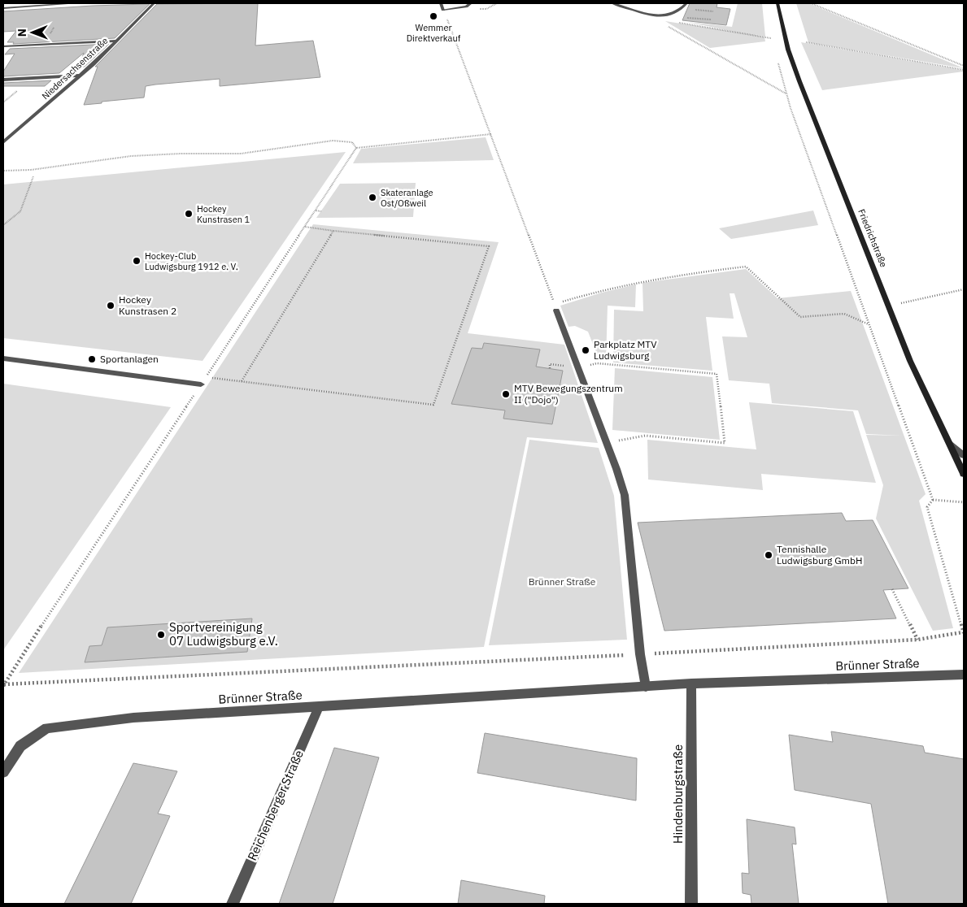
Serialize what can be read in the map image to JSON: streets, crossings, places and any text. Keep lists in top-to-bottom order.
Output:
{
  "streets": {
    "main road": ["Friedrichstraße"],
    "street": [
      "Niedersachsenstraße",
      "Brünner Straße",
      "Hindenburgstraße",
      "Reichenberger Straße"
    ]
  },
  "crossings": [
    ["Brünner Straße", "Hindenburgstraße"],
    ["Brünner Straße", "Reichenberger Straße"]
  ],
  "parks": ["Brünner Straße"],
  "places": [
    "Wemmer Direktverkauf",
    "Skateranlage Ost/Oßweil",
    "Hockey Kunstrasen 1",
    "Hockey-Club Ludwigsburg 1912 e. V.",
    "Hockey Kunstrasen 2",
    "Parkplatz MTV Ludwigsburg",
    "Sportanlagen",
    "MTV Bewegungszentrum II (\"Dojo\")",
    "Tennishalle Ludwigsburg GmbH",
    "Sportvereinigung 07 Ludwigsburg e.V."
  ],
  "north": "left"
}
